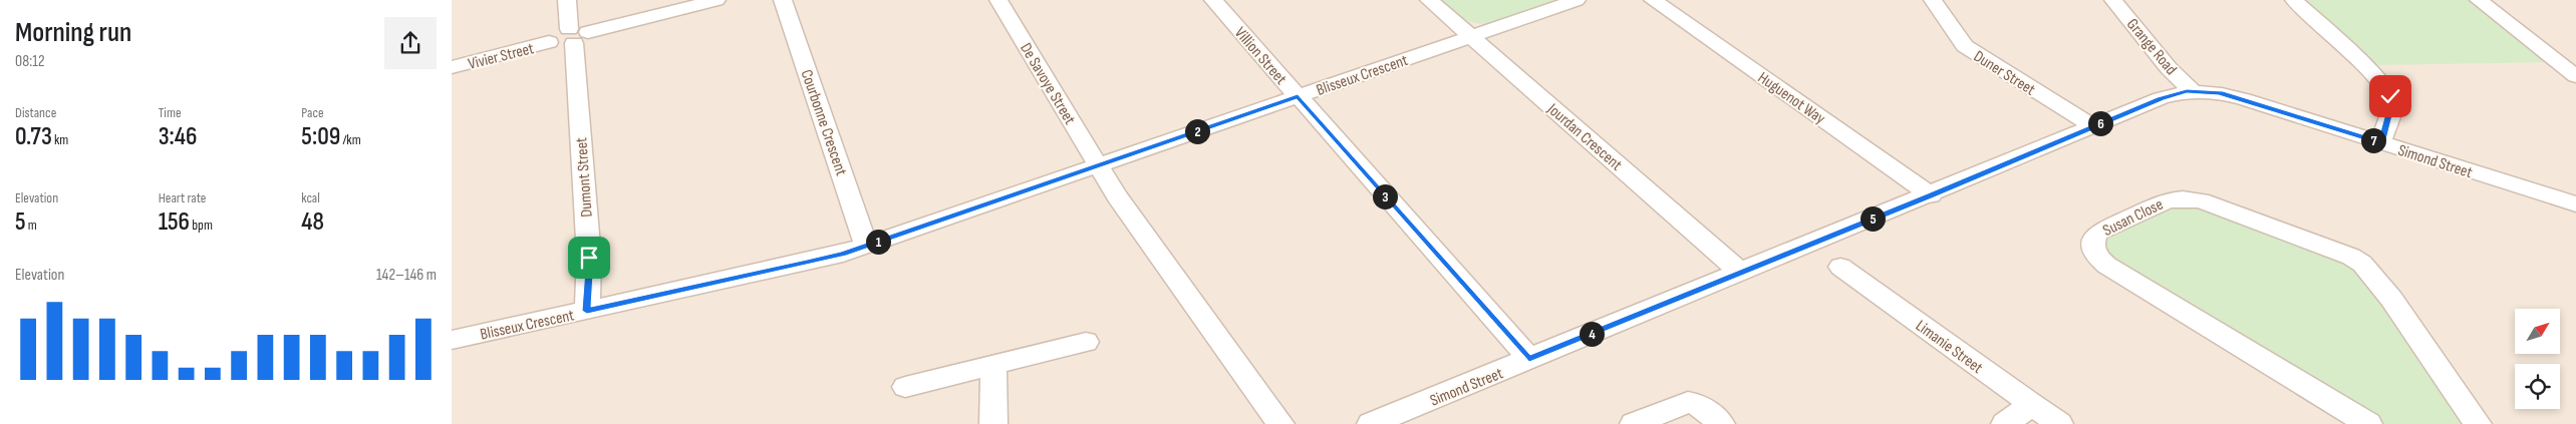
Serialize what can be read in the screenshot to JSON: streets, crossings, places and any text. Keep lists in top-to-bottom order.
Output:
{
  "streets": {
    "street": [
      "Grange Road",
      "Vivier Street",
      "Villion Street",
      "Duner Street",
      "Blisseux Crescent",
      "De Savoye Street",
      "Huguenot Way",
      "Courbonne Crescent",
      "Jourdan Crescent",
      "Simond Street",
      "Dumont Street",
      "Susan Close",
      "Limanie Street"
    ]
  },
  "crossings": [
    ["Grange Road", "Simond Street"],
    ["Vivier Street", "Dumont Street"],
    ["Villion Street", "Blisseux Crescent"],
    ["Villion Street", "Simond Street"],
    ["Duner Street", "Simond Street"],
    ["Blisseux Crescent", "De Savoye Street"],
    ["Blisseux Crescent", "Courbonne Crescent"],
    ["Blisseux Crescent", "Jourdan Crescent"],
    ["Blisseux Crescent", "Dumont Street"],
    ["Huguenot Way", "Simond Street"],
    ["Jourdan Crescent", "Simond Street"]
  ],
  "north": "top right",
  "page": {
    "heading": ["Morning run", "08:12"],
    "stats": [
      ["Distance", "0.73 km"],
      ["Time", "3:46"],
      ["Pace", "5:09 /km"],
      ["Elevation", "5 m"],
      ["Heart rate", "156 bpm"],
      ["kcal", "48"]
    ],
    "pins": [
      "6",
      "2",
      "7",
      "3",
      "5",
      "1",
      "4"
    ],
    "chart": ["Elevation", "142–146 m"]
  }
}
